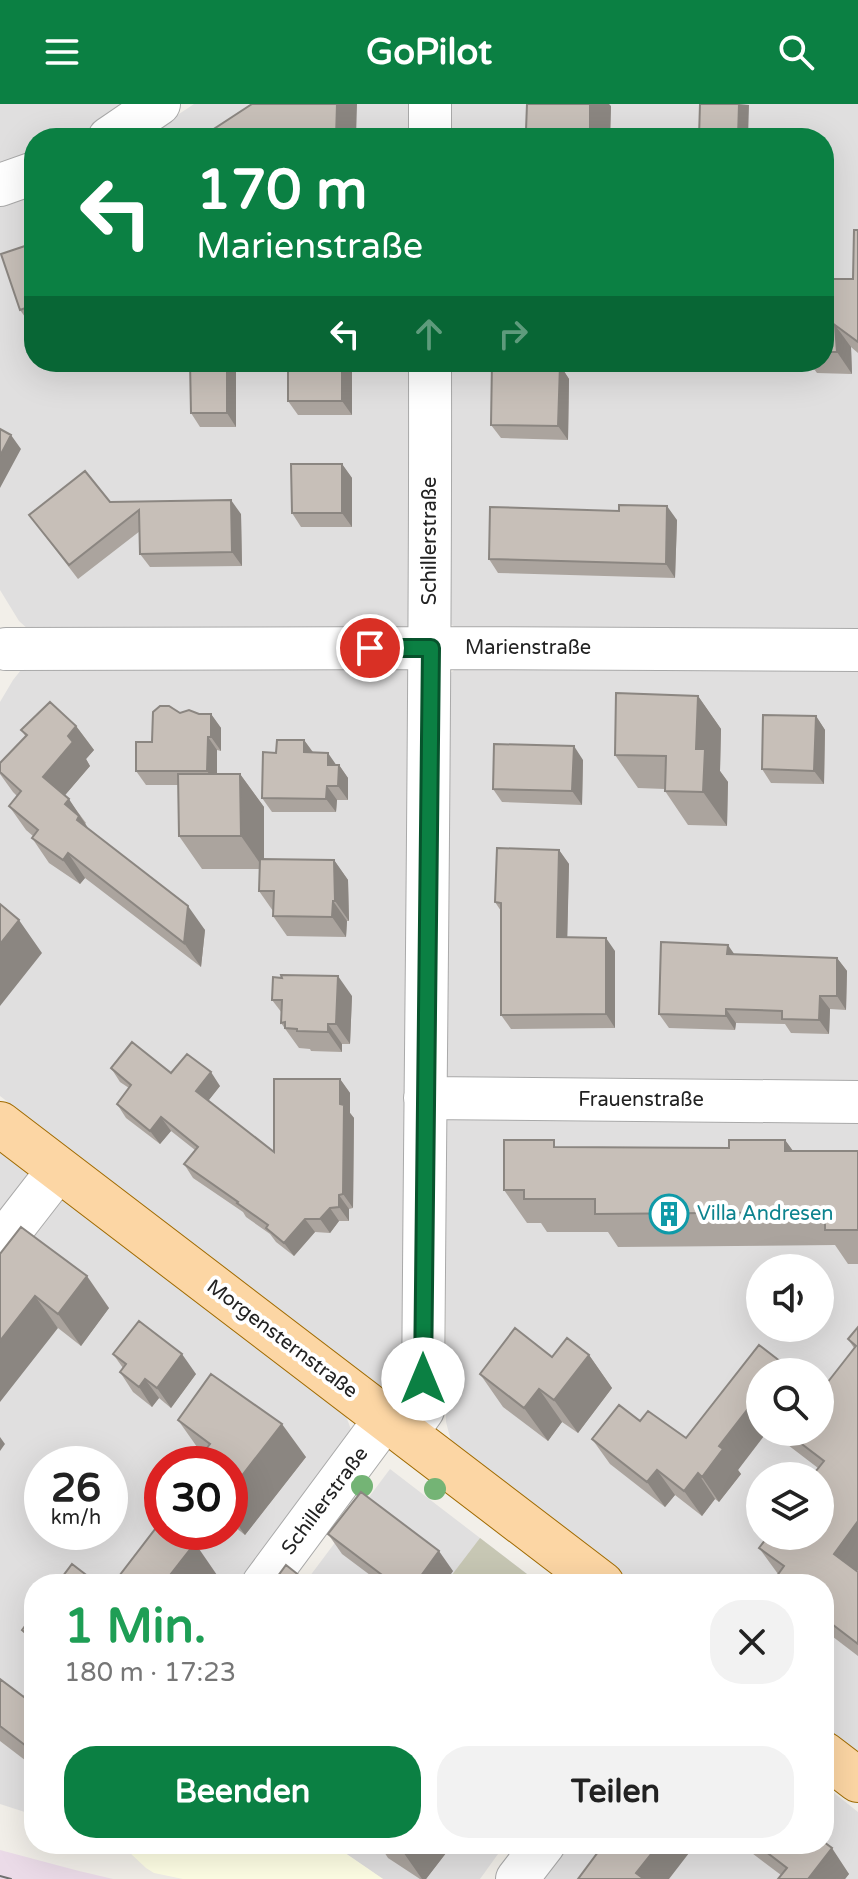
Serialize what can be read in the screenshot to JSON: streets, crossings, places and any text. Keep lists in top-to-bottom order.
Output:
{
  "streets": {
    "main road": ["Morgensternstraße"],
    "street": ["Schillerstraße", "Marienstraße", "Frauenstraße"]
  },
  "crossings": [
    ["Schillerstraße", "Marienstraße"],
    ["Schillerstraße", "Frauenstraße"],
    ["Schillerstraße", "Morgensternstraße"]
  ],
  "places": {
    "building": ["Villa Andresen"]
  },
  "page": {
    "header": "GoPilot",
    "turn": ["170 m", "Marienstraße"],
    "speed": "26 km/h",
    "limit": "30",
    "heading": ["1 Min.", "180 m · 17:23"],
    "buttons": ["Beenden", "Teilen"]
  }
}
